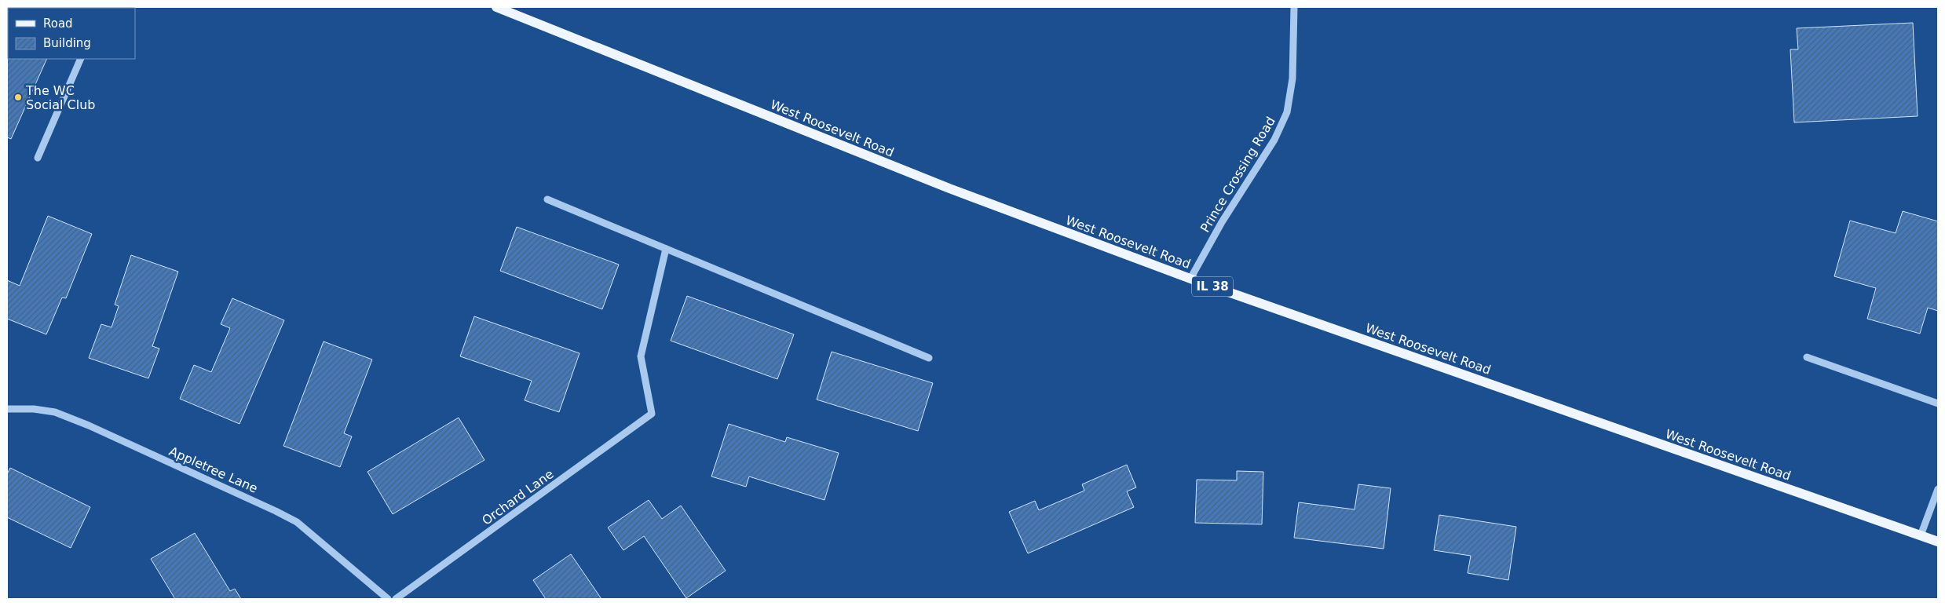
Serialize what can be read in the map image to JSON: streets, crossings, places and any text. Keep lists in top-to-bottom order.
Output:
{
  "streets": {
    "main road": ["West Roosevelt Road", "IL 38"],
    "street": ["Prince Crossing Road", "Appletree Lane", "Orchard Lane"]
  },
  "crossings": [
    ["West Roosevelt Road", "Prince Crossing Road"]
  ],
  "places": ["The WC Social Club"],
  "legend": ["Road", "Building"]
}
